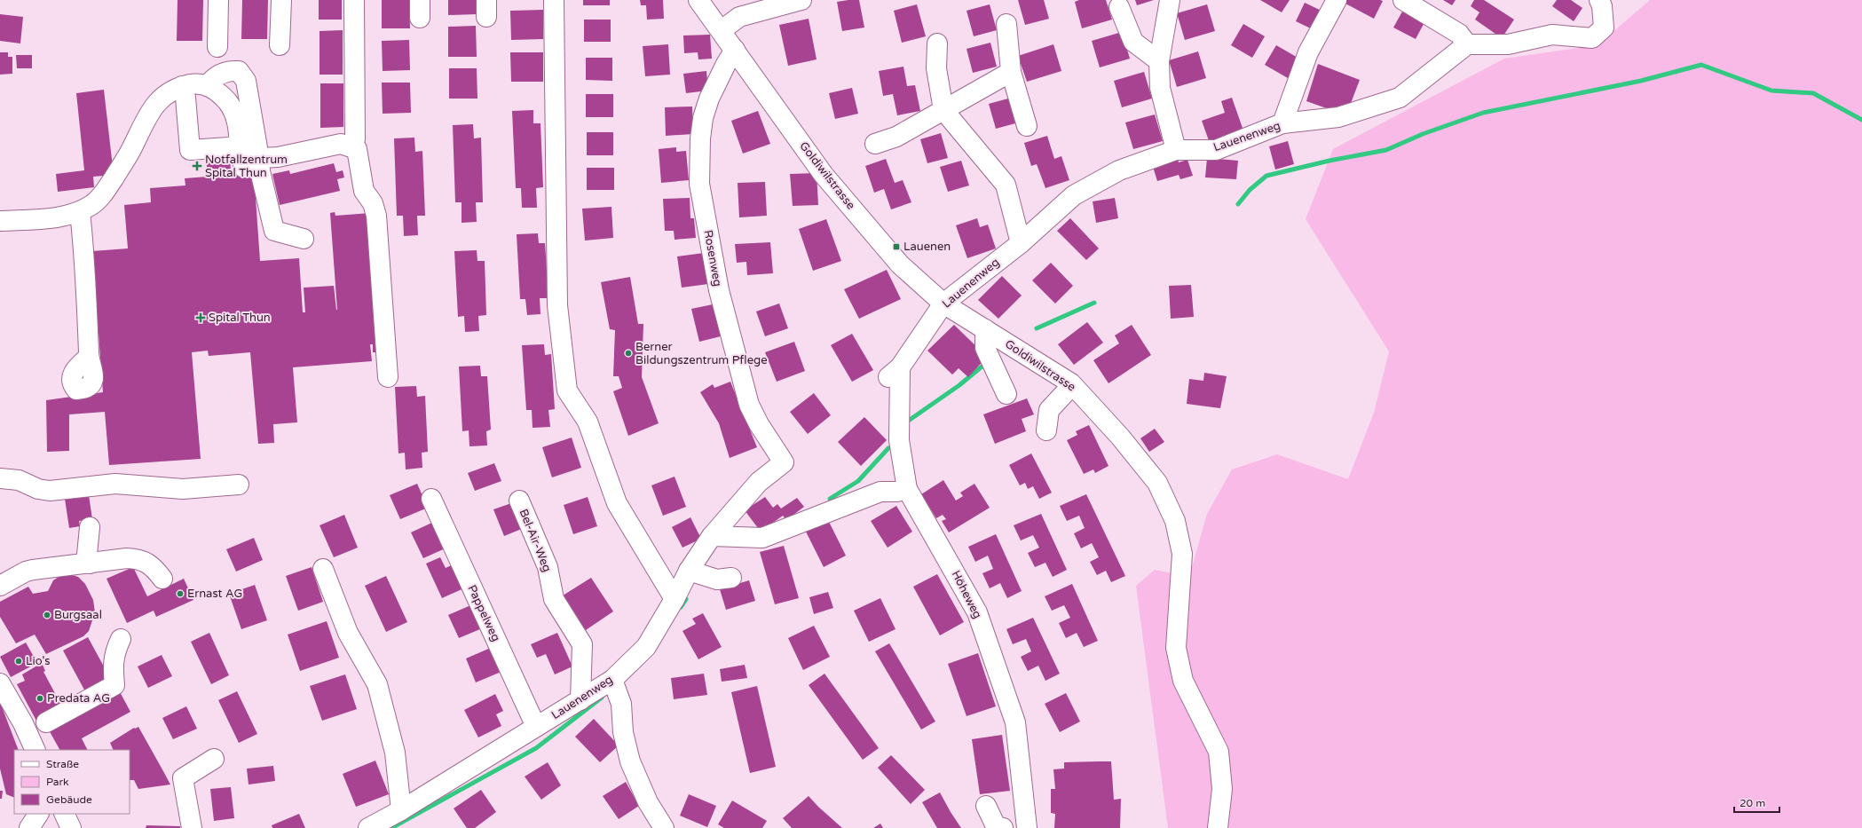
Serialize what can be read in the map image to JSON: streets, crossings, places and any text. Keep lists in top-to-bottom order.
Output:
{
  "streets": {
    "street": [
      "Lauenenweg",
      "Goldiwilstrasse",
      "Rosenweg",
      "Bel-Air-Weg",
      "Höheweg",
      "Pappelweg"
    ]
  },
  "crossings": [
    ["Lauenenweg", "Goldiwilstrasse"],
    ["Lauenenweg", "Rosenweg"],
    ["Lauenenweg", "Bel-Air-Weg"],
    ["Lauenenweg", "Höheweg"],
    ["Lauenenweg", "Pappelweg"],
    ["Goldiwilstrasse", "Rosenweg"]
  ],
  "places": {
    "health": ["Notfallzentrum Spital Thun", "Spital Thun"],
    "transit": ["Lauenen"],
    "other": [
      "Berner Bildungszentrum Pflege",
      "Ernast AG",
      "Burgsaal",
      "Lio's",
      "Predata AG"
    ]
  },
  "legend": ["Straße", "Park", "Gebäude"],
  "scale_bar": "20 m"
}
